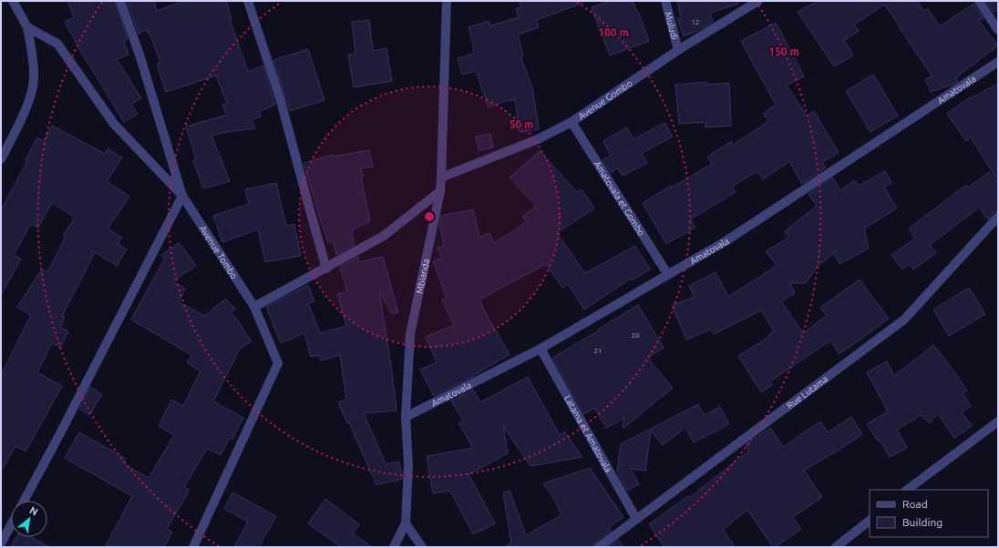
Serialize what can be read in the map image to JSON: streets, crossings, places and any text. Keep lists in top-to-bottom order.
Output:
{
  "streets": {
    "street": [
      "Muludi",
      "Amatovala",
      "Avenue Gombo",
      "Amatovala et Gombo",
      "Avenue Tombo",
      "Mbianda",
      "Rue Lutama",
      "Latama et Amatovala"
    ]
  },
  "crossings": [
    ["Muludi", "Avenue Gombo"],
    ["Amatovala", "Amatovala et Gombo"],
    ["Amatovala", "Mbianda"],
    ["Amatovala", "Latama et Amatovala"],
    ["Avenue Gombo", "Amatovala et Gombo"],
    ["Avenue Gombo", "Mbianda"],
    ["Rue Lutama", "Latama et Amatovala"]
  ],
  "house_numbers": ["12", "20", "21"],
  "legend": ["Road", "Building"],
  "north": "top right",
  "rings": ["100 m", "150 m", "50 m"]
}
